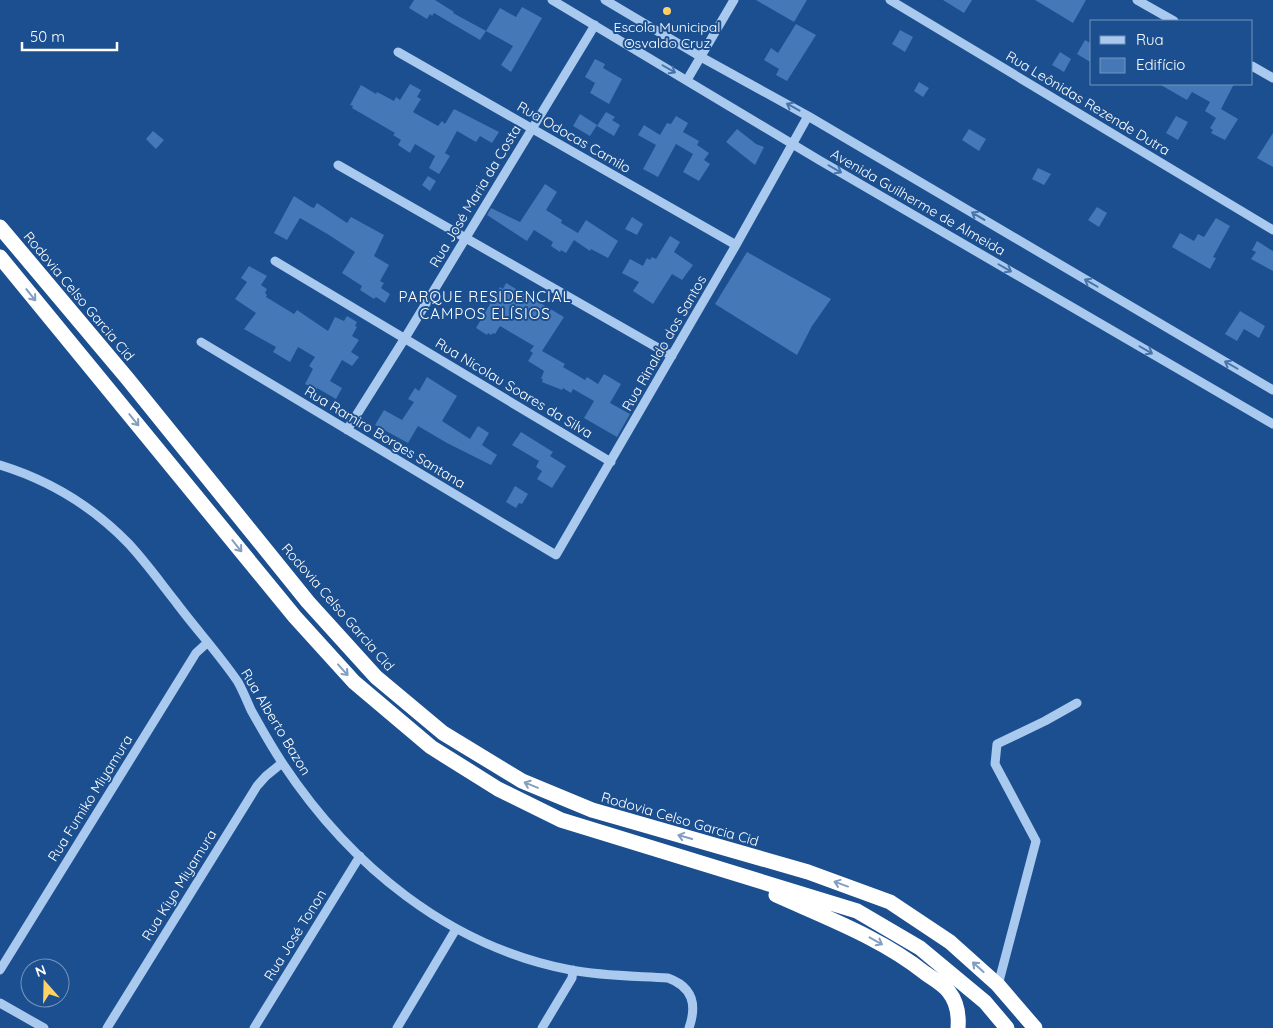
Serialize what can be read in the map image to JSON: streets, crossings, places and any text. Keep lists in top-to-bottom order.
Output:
{
  "streets": {
    "highway": ["Rodovia Celso Garcia Cid"],
    "street": [
      "Rua Leônidas Rezende Dutra",
      "Rua Odocas Camilo",
      "Rua José Maria da Costa",
      "Avenida Guilherme de Almeida",
      "Rua Rinaldo dos Santos",
      "Rua Nicolau Soares da Silva",
      "Rua Ramiro Borges Santana",
      "Rua Alberto Bazon",
      "Rua Fumiko Miyamura",
      "Rua Kiyo Miyamura",
      "Rua José Tonon"
    ]
  },
  "crossings": [
    ["Rua Odocas Camilo", "Rua José Maria da Costa"],
    ["Rua Odocas Camilo", "Rua Rinaldo dos Santos"],
    ["Rua José Maria da Costa", "Avenida Guilherme de Almeida"],
    ["Rua José Maria da Costa", "Rua Nicolau Soares da Silva"],
    ["Rua José Maria da Costa", "Rua Ramiro Borges Santana"],
    ["Avenida Guilherme de Almeida", "Rua Rinaldo dos Santos"],
    ["Rua Rinaldo dos Santos", "Rua Nicolau Soares da Silva"],
    ["Rua Rinaldo dos Santos", "Rua Ramiro Borges Santana"],
    ["Rua Alberto Bazon", "Rua Fumiko Miyamura"],
    ["Rua Alberto Bazon", "Rua Kiyo Miyamura"],
    ["Rua Alberto Bazon", "Rua José Tonon"]
  ],
  "districts": ["PARQUE RESIDENCIAL CAMPOS ELÍSIOS"],
  "places": ["Escola Municipal Osvaldo Cruz"],
  "legend": ["Rua", "Edifício"],
  "scale_bar": "50 m",
  "north": "top"
}
